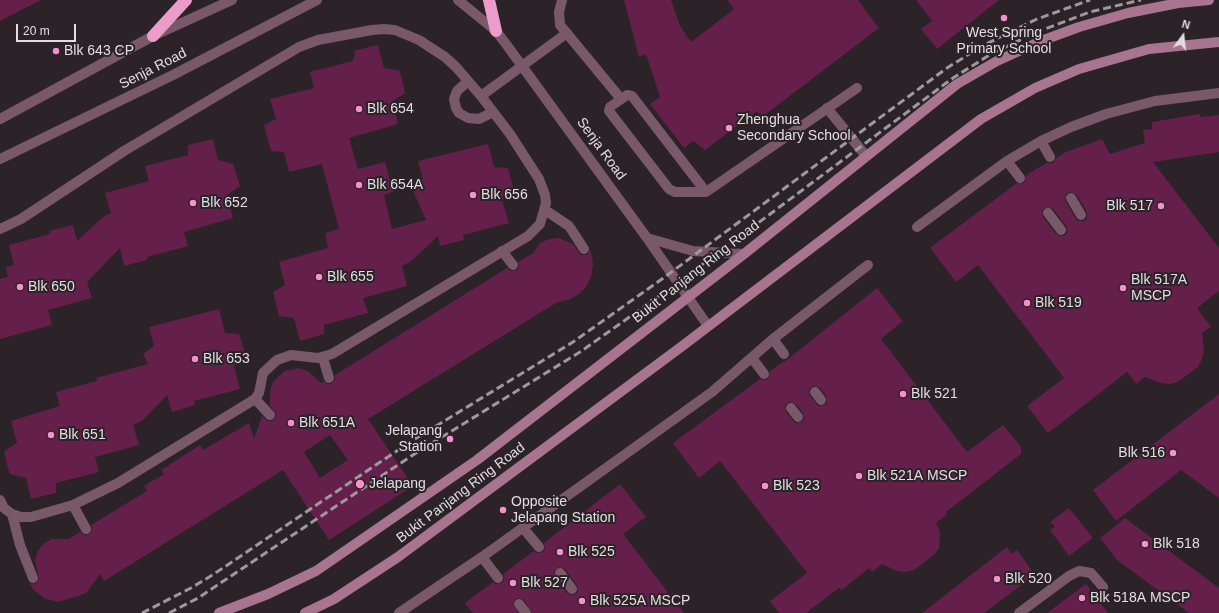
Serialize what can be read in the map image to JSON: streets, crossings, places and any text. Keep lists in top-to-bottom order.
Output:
{
  "streets": {
    "main road": ["Bukit Panjang Ring Road"],
    "street": ["Senja Road"]
  },
  "crossings": [
    ["Senja Road", "Bukit Panjang Ring Road"]
  ],
  "places": [
    "West Spring Primary School",
    "Blk 643 CP",
    "Blk 654",
    "Zhenghua Secondary School",
    "Blk 654A",
    "Blk 656",
    "Blk 652",
    "Blk 517",
    "Blk 655",
    "Blk 650",
    "Blk 517A MSCP",
    "Blk 519",
    "Blk 653",
    "Blk 521",
    "Blk 651A",
    "Blk 651",
    "Jelapang Station",
    "Blk 516",
    "Blk 521A MSCP",
    "Jelapang",
    "Blk 523",
    "Opposite Jelapang Station",
    "Blk 518",
    "Blk 525",
    "Blk 520",
    "Blk 527",
    "Blk 518A MSCP",
    "Blk 525A MSCP"
  ],
  "scale_bar": "20 m",
  "north": "top"
}
